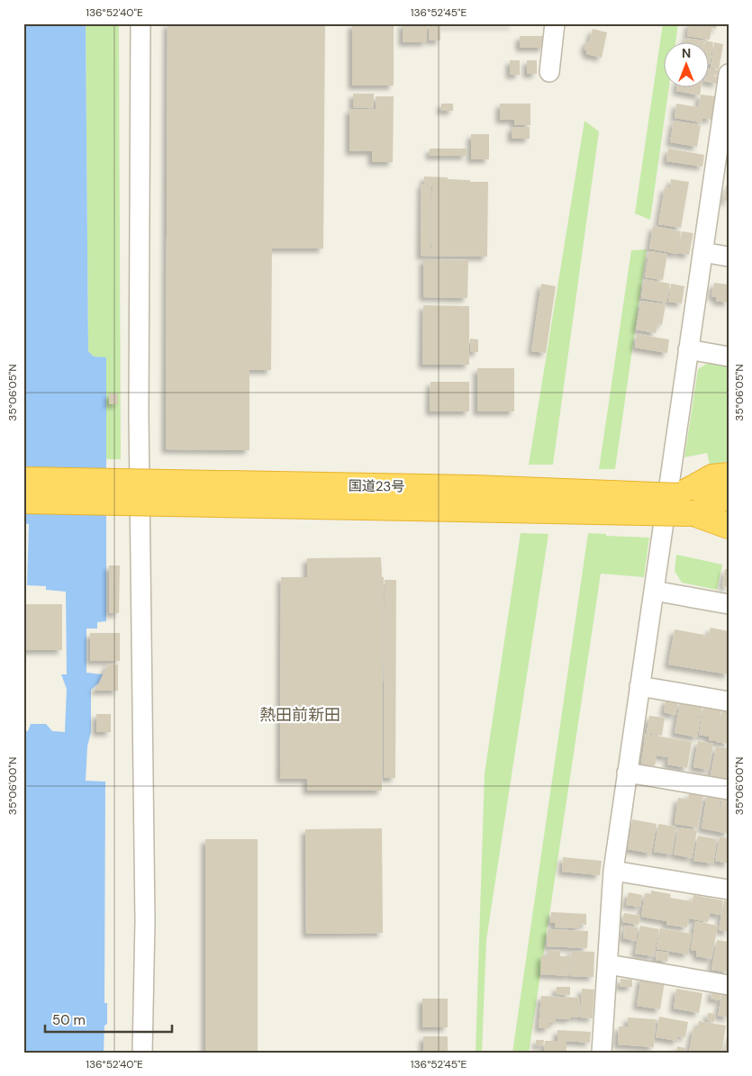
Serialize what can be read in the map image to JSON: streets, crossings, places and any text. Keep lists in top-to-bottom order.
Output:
{
  "streets": {
    "highway": ["国道23号"]
  },
  "districts": ["熱田前新田"],
  "scale_bar": "50 m",
  "north": "top",
  "coordinates": [
    "136°52'40\"E",
    "136°52'45\"E",
    "35°06'05\"N",
    "35°06'00\"N"
  ]
}
